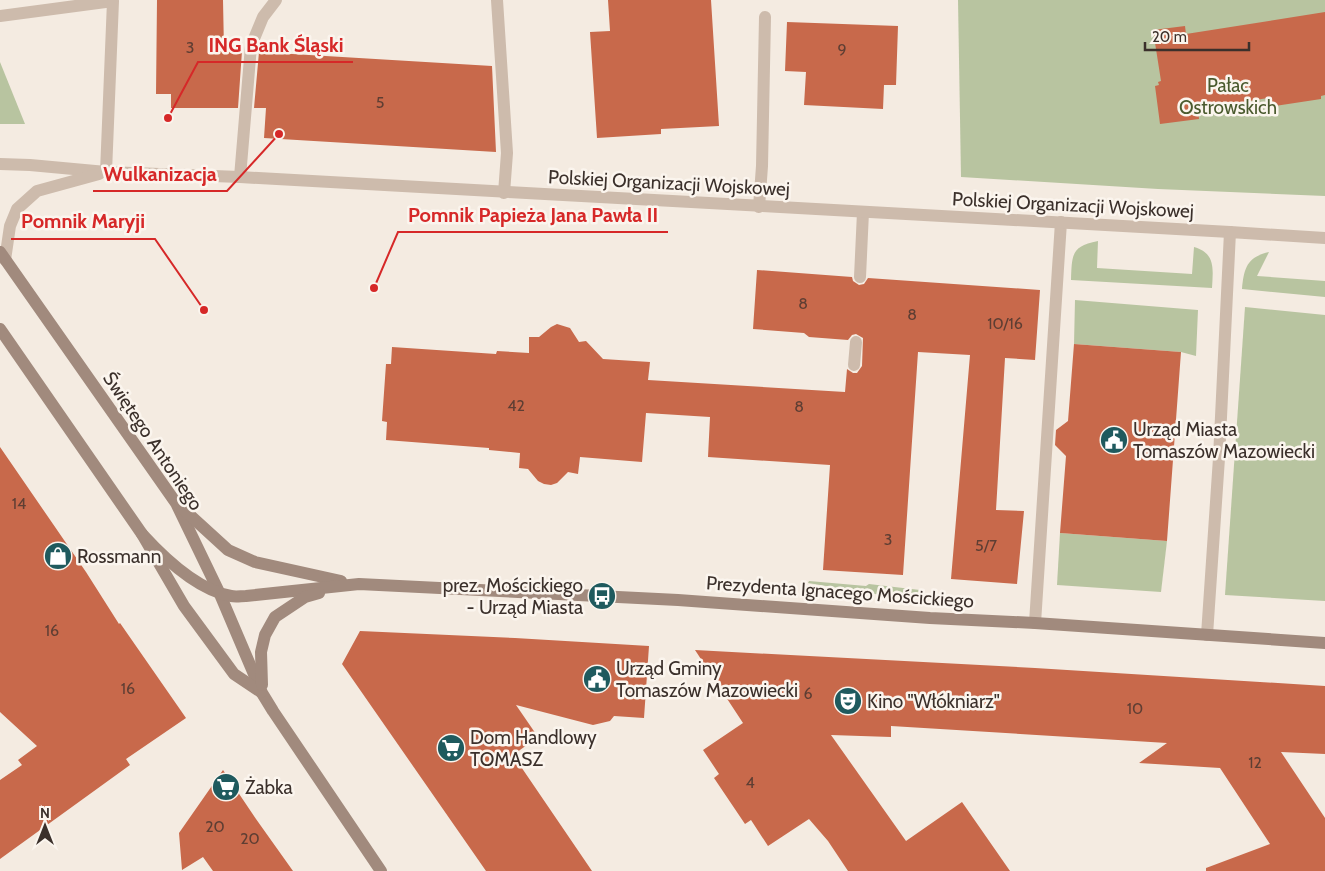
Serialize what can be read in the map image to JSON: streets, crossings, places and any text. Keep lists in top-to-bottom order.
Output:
{
  "streets": {
    "main road": ["Świętego Antoniego", "Prezydenta Ignacego Mościckiego"],
    "street": ["Polskiej Organizacji Wojskowej"]
  },
  "crossings": [
    ["Polskiej Organizacji Wojskowej", "Świętego Antoniego"],
    ["Świętego Antoniego", "Prezydenta Ignacego Mościckiego"]
  ],
  "parks": ["Pałac Ostrowskich"],
  "places": {
    "other": [
      "ING Bank Śląski",
      "Wulkanizacja",
      "Pomnik Papieża Jana Pawła II",
      "Pomnik Maryji"
    ],
    "public building": ["Urząd Miasta Tomaszów Mazowiecki", "Urząd Gminy Tomaszów Mazowiecki"],
    "shop": ["Rossmann"],
    "bus stop": ["prez. Mościckiego - Urząd Miasta"],
    "theatre": ["Kino \"Włókniarz\""],
    "supermarket": ["Dom Handlowy TOMASZ", "Żabka"]
  },
  "house_numbers": [
    "3",
    "9",
    "5",
    "8",
    "8",
    "10/16",
    "42",
    "8",
    "14",
    "3",
    "5/7",
    "16",
    "16",
    "6",
    "10",
    "12",
    "4",
    "20",
    "20"
  ],
  "scale_bar": "20 m",
  "north": "top"
}
